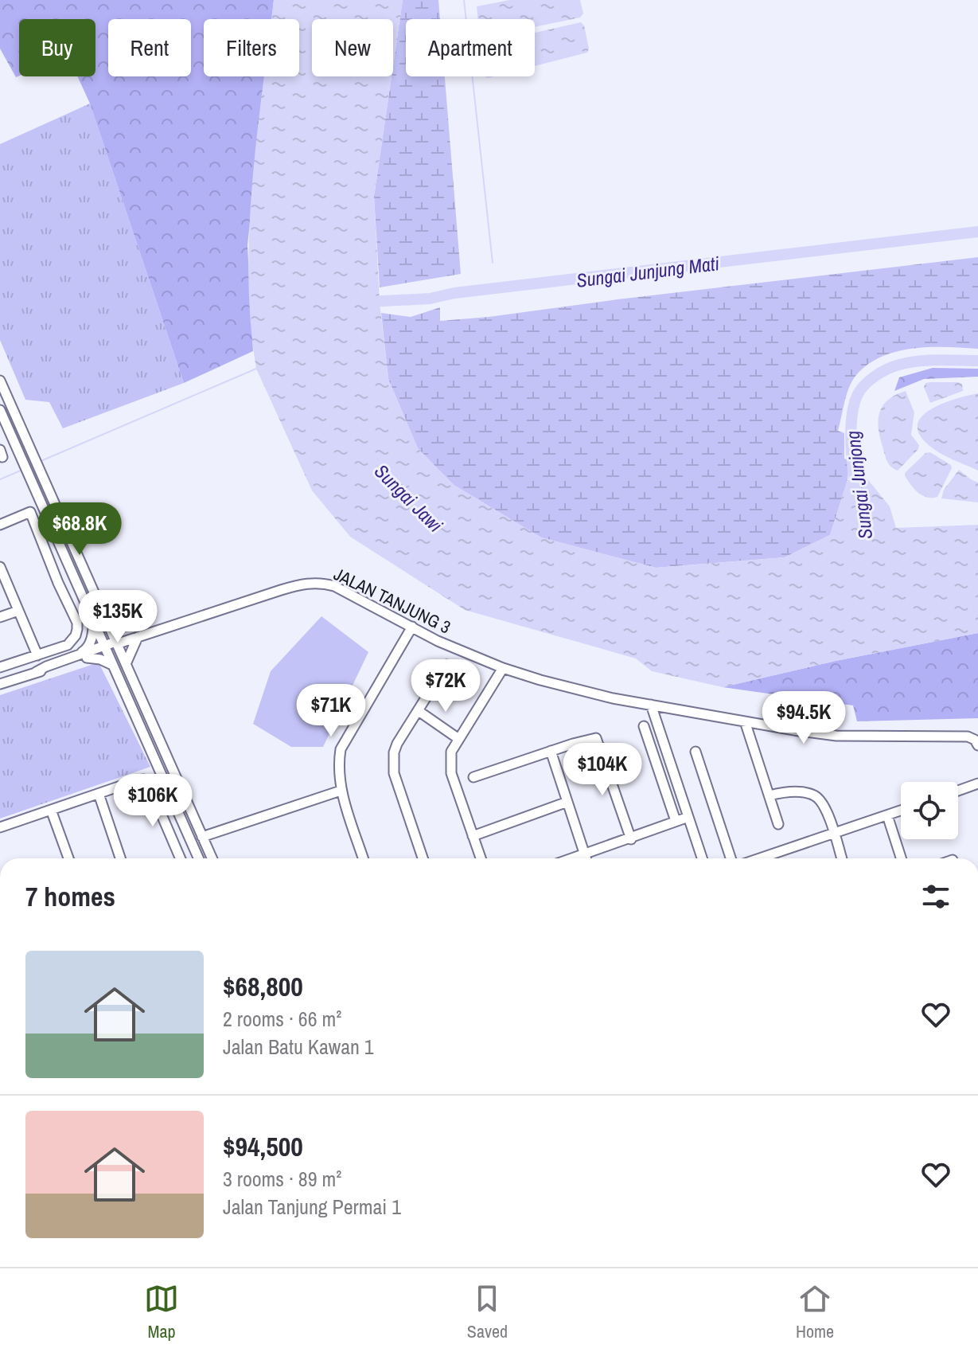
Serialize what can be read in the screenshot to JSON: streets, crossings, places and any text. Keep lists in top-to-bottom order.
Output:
{
  "streets": {
    "street": ["JALAN TANJUNG 3"]
  },
  "water": ["Sungai Junjung Mati", "Sungai Junjong", "Sungai Jawi"],
  "page": {
    "chip": [
      "Buy",
      "Rent",
      "Filters",
      "New",
      "Apartment"
    ],
    "price": [
      "$68.8K",
      "$135K",
      "$72K",
      "$71K",
      "$94.5K",
      "$104K",
      "$106K"
    ],
    "heading": "7 homes",
    "list": [
      {
        "name": "$68,800",
        "note": "2 rooms · 66 m² · Jalan Batu Kawan 1"
      },
      {
        "name": "$94,500",
        "note": "3 rooms · 89 m² · Jalan Tanjung Permai 1"
      }
    ],
    "tabs": ["Map", "Saved", "Home"]
  }
}
